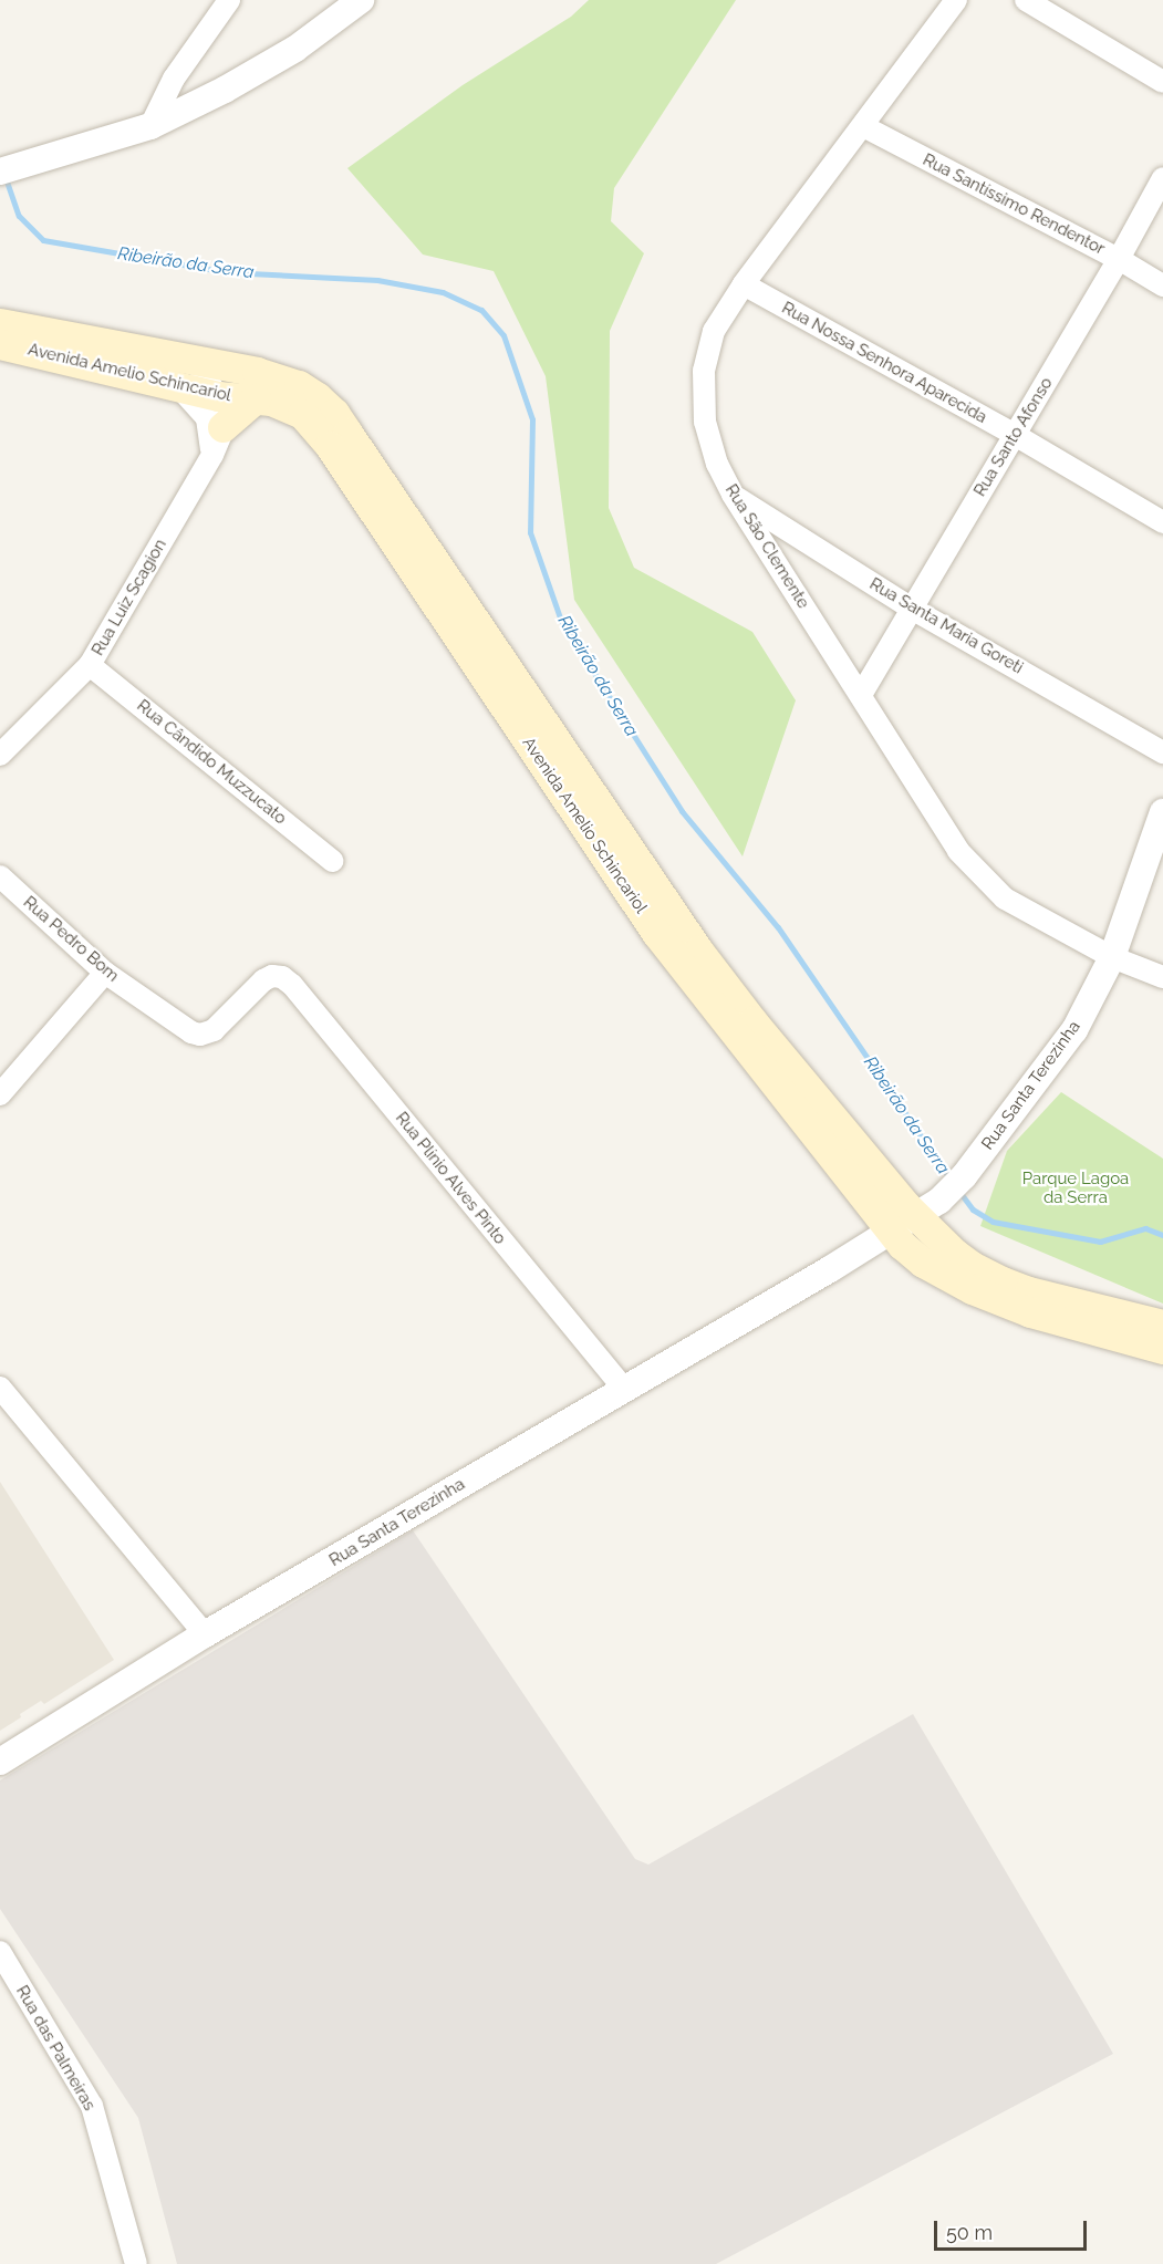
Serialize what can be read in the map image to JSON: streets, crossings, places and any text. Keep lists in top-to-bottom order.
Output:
{
  "streets": {
    "main road": ["Avenida Amelio Schincariol"],
    "street": [
      "Rua Santíssimo Rendentor",
      "Rua Nossa Senhora Aparecida",
      "Rua Santo Afonso",
      "Rua São Clemente",
      "Rua Luiz Scagion",
      "Rua Santa Maria Goreti",
      "Rua Cândido Muzzucato",
      "Rua Pedro Bom",
      "Rua Santa Terezinha",
      "Rua Plínio Alves Pinto",
      "Rua das Palmeiras"
    ]
  },
  "crossings": [
    ["Rua Santíssimo Rendentor", "Rua Santo Afonso"],
    ["Rua Santíssimo Rendentor", "Rua São Clemente"],
    ["Rua Nossa Senhora Aparecida", "Rua Santo Afonso"],
    ["Rua Nossa Senhora Aparecida", "Rua São Clemente"],
    ["Avenida Amelio Schincariol", "Rua Santa Terezinha"],
    ["Rua Santo Afonso", "Rua São Clemente"],
    ["Rua Santo Afonso", "Rua Santa Maria Goreti"],
    ["Rua São Clemente", "Rua Santa Maria Goreti"],
    ["Rua São Clemente", "Rua Santa Terezinha"],
    ["Rua Luiz Scagion", "Rua Cândido Muzzucato"],
    ["Rua Pedro Bom", "Rua Plínio Alves Pinto"],
    ["Rua Santa Terezinha", "Rua Plínio Alves Pinto"]
  ],
  "water": ["Ribeirão da Serra"],
  "parks": ["Parque Lagoa da Serra"],
  "scale_bar": "50 m"
}
